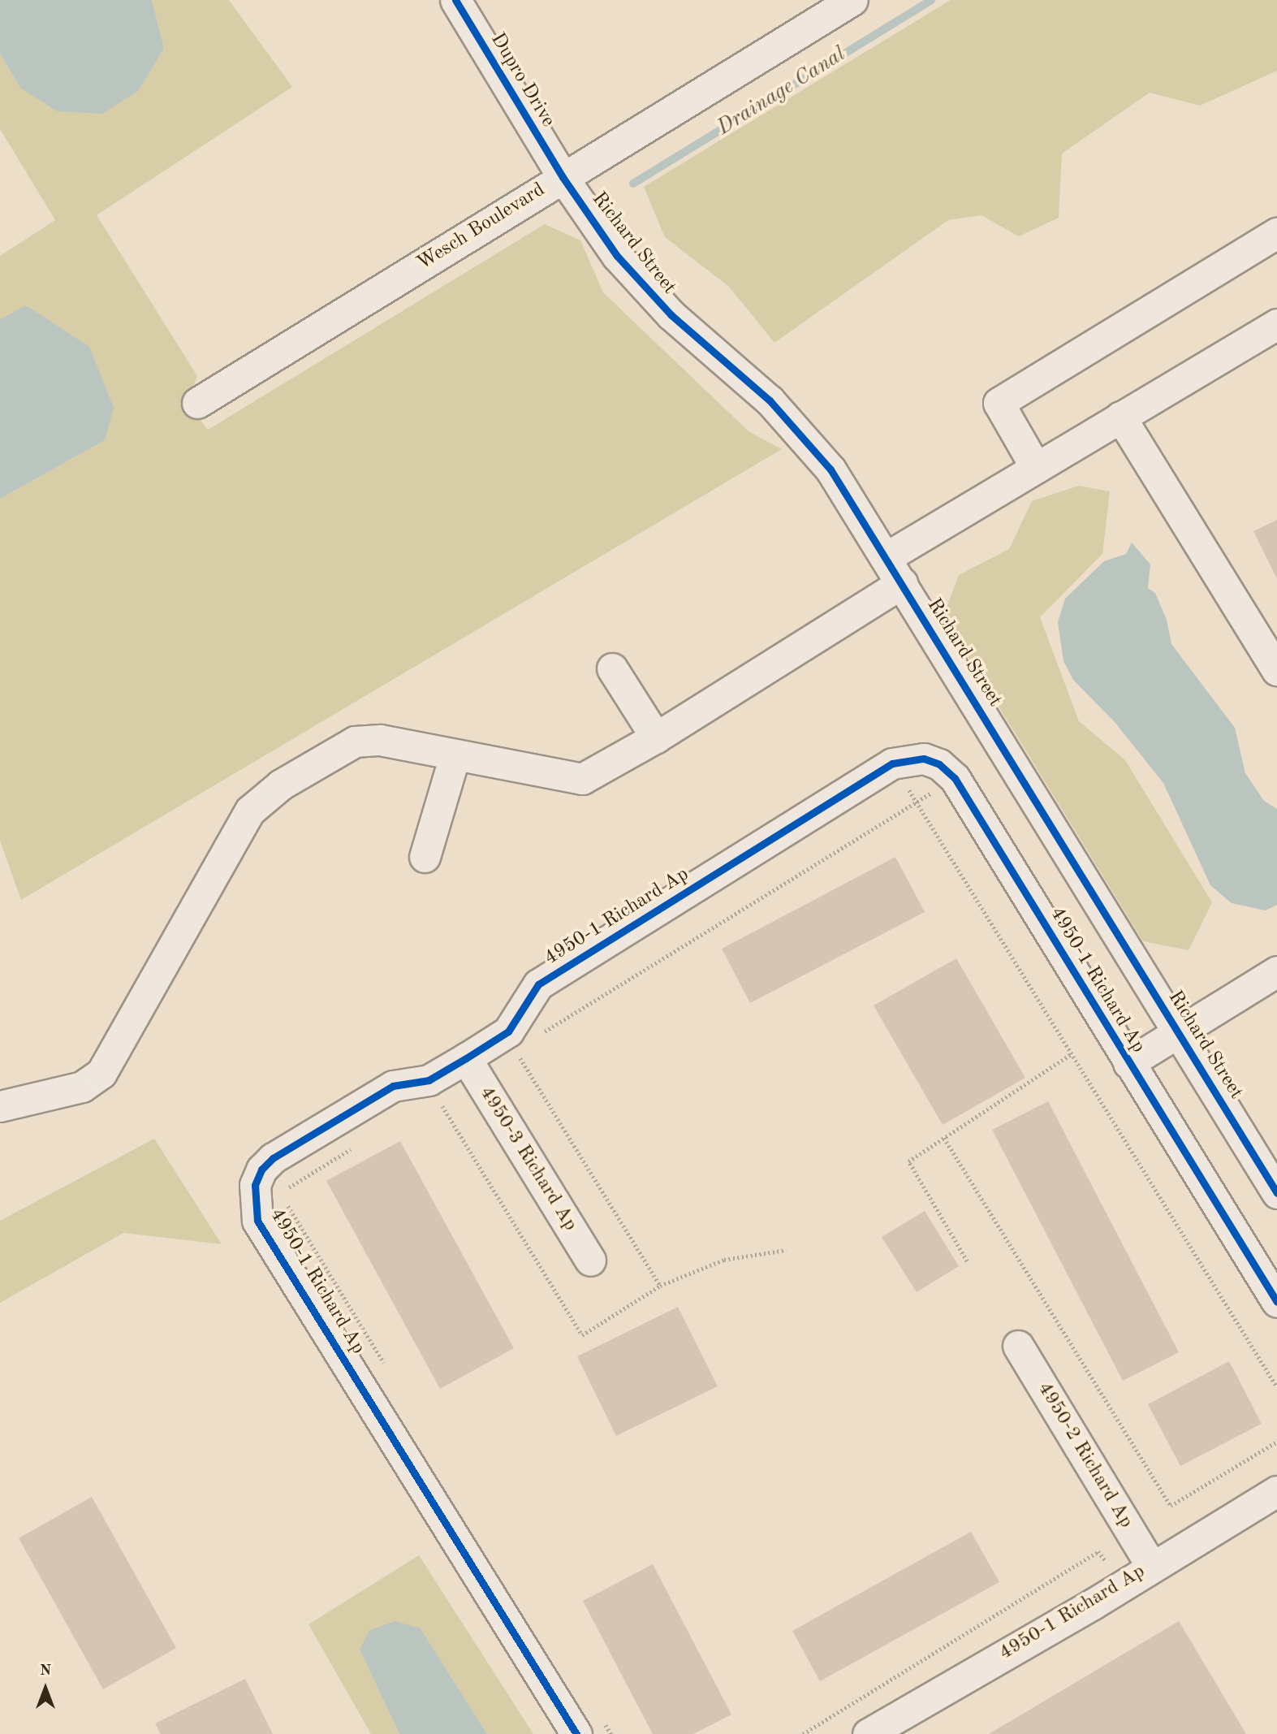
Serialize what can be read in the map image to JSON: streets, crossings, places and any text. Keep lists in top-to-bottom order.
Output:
{
  "streets": {
    "street": [
      "Dupro Drive",
      "Wesch Boulevard",
      "Richard Street",
      "4950-1 Richard Ap",
      "4950-3 Richard Ap",
      "4950-2 Richard Ap"
    ]
  },
  "crossings": [
    ["Dupro Drive", "Wesch Boulevard"],
    ["Dupro Drive", "Richard Street"],
    ["Wesch Boulevard", "Richard Street"],
    ["4950-1 Richard Ap", "4950-3 Richard Ap"],
    ["4950-1 Richard Ap", "4950-2 Richard Ap"]
  ],
  "water": ["Drainage Canal"],
  "north": "top"
}
